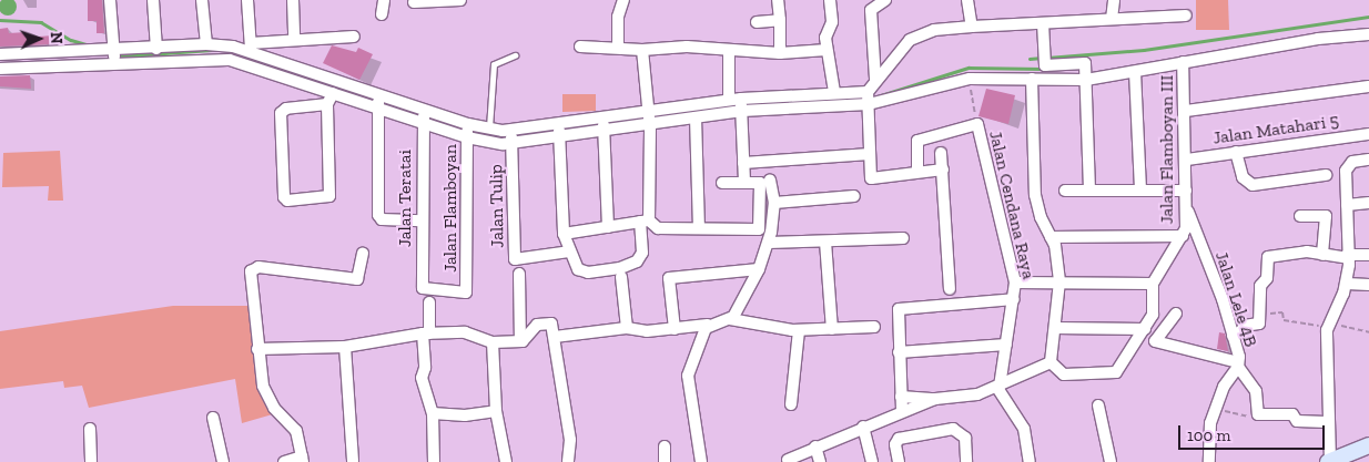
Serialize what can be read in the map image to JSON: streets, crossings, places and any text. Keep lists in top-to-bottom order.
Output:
{
  "streets": {
    "street": [
      "Jalan Matahari 5",
      "Jalan Flamboyan III",
      "Jalan Teratai",
      "Jalan Cendana Raya",
      "Jalan Tulip",
      "Jalan Flamboyan",
      "Jalan Lele 4B"
    ]
  },
  "crossings": [
    ["Jalan Matahari 5", "Jalan Flamboyan III"],
    ["Jalan Flamboyan III", "Jalan Lele 4B"],
    ["Jalan Teratai", "Jalan Flamboyan"]
  ],
  "scale_bar": "100 m",
  "north": "right"
}
